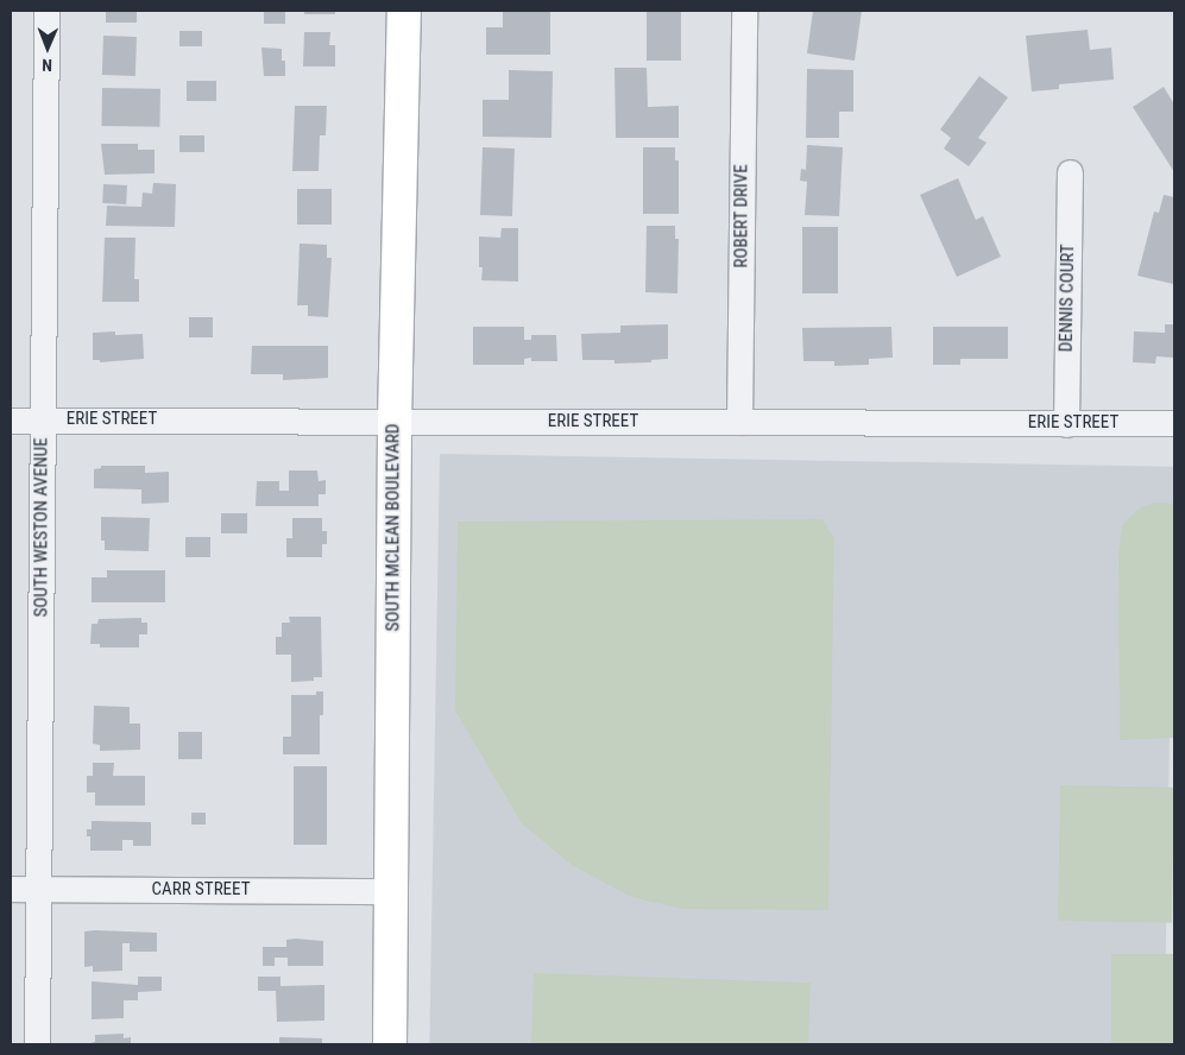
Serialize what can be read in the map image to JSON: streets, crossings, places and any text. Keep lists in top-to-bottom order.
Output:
{
  "streets": {
    "main road": ["SOUTH MCLEAN BOULEVARD"],
    "street": [
      "ROBERT DRIVE",
      "DENNIS COURT",
      "ERIE STREET",
      "SOUTH WESTON AVENUE",
      "CARR STREET"
    ]
  },
  "crossings": [
    ["ROBERT DRIVE", "ERIE STREET"],
    ["DENNIS COURT", "ERIE STREET"],
    ["ERIE STREET", "SOUTH WESTON AVENUE"],
    ["ERIE STREET", "SOUTH MCLEAN BOULEVARD"],
    ["SOUTH WESTON AVENUE", "CARR STREET"],
    ["SOUTH MCLEAN BOULEVARD", "CARR STREET"]
  ],
  "north": "bottom"
}
